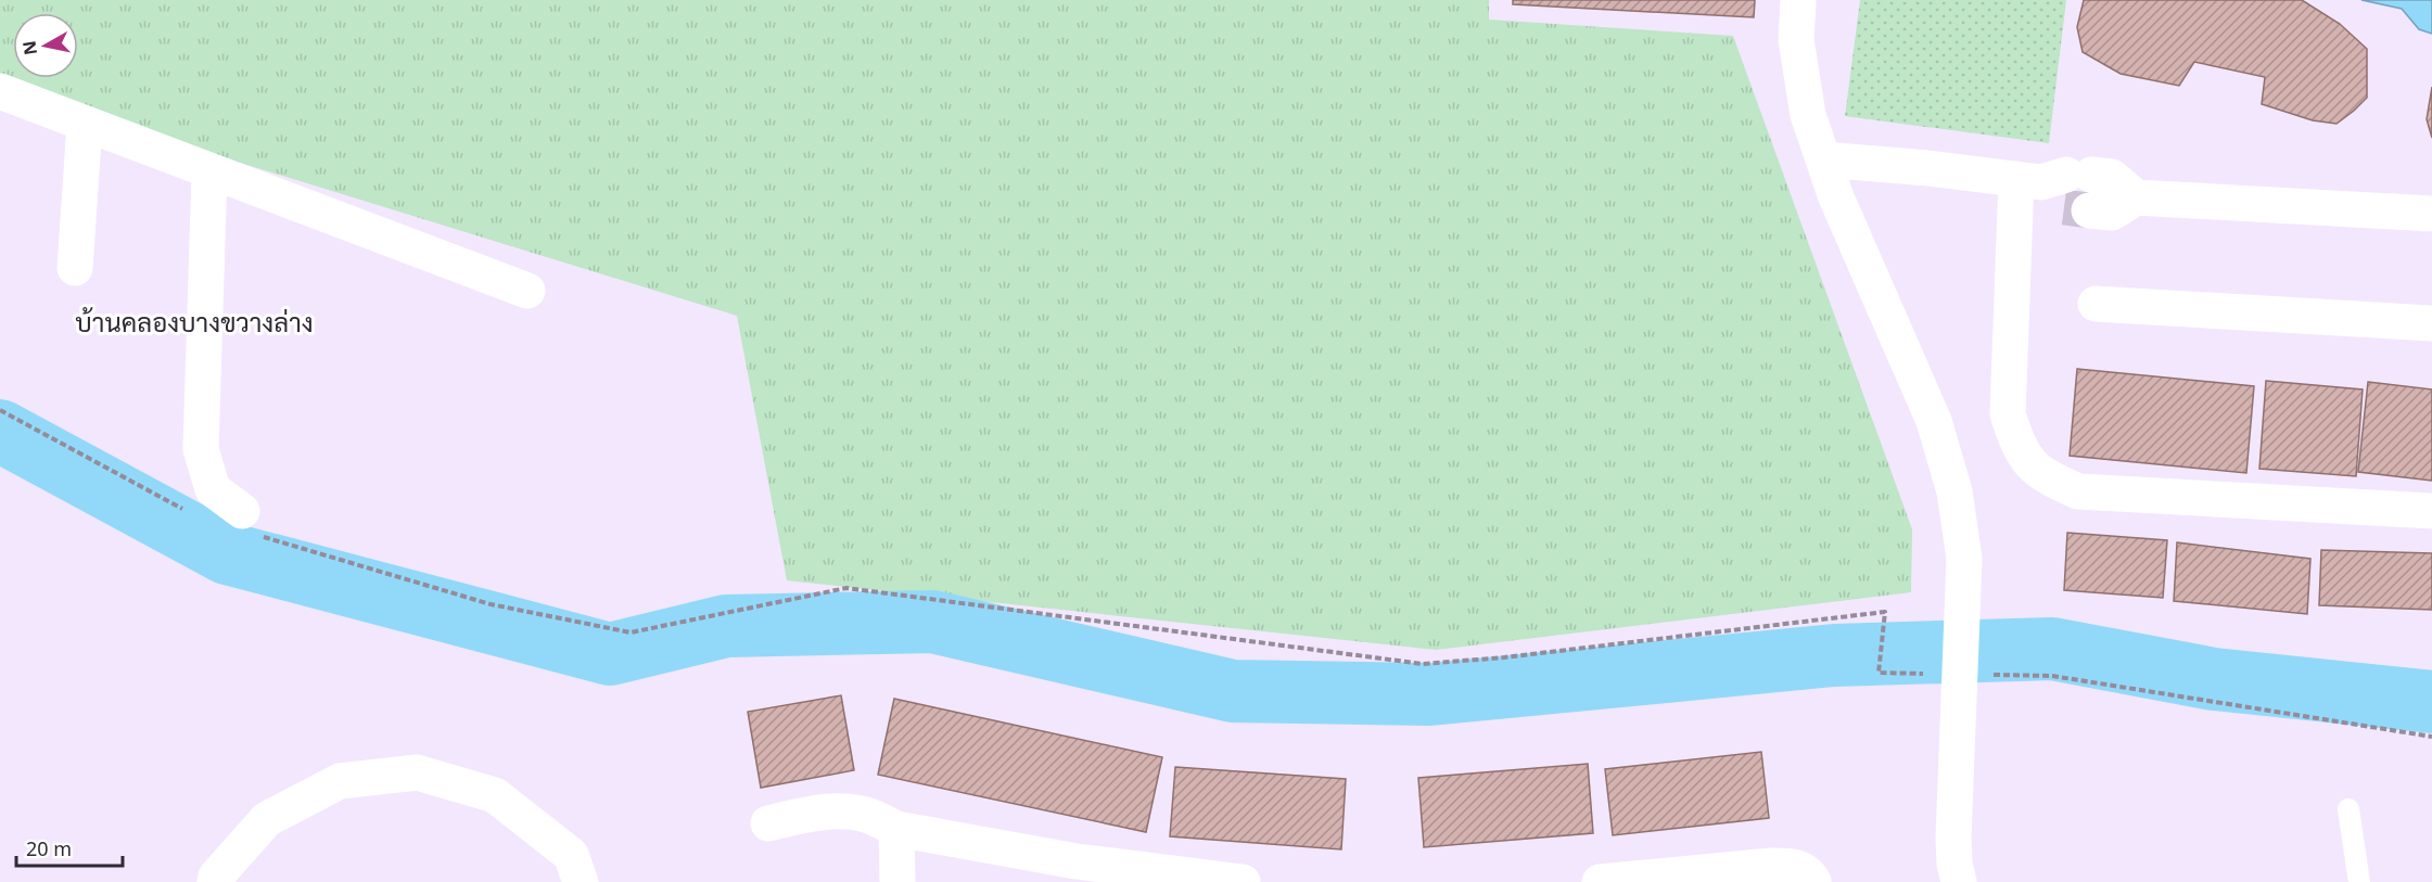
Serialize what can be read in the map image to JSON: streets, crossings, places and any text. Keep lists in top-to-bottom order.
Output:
{
  "districts": ["บ้านคลองบางขวางล่าง"],
  "scale_bar": "20 m",
  "north": "left"
}
